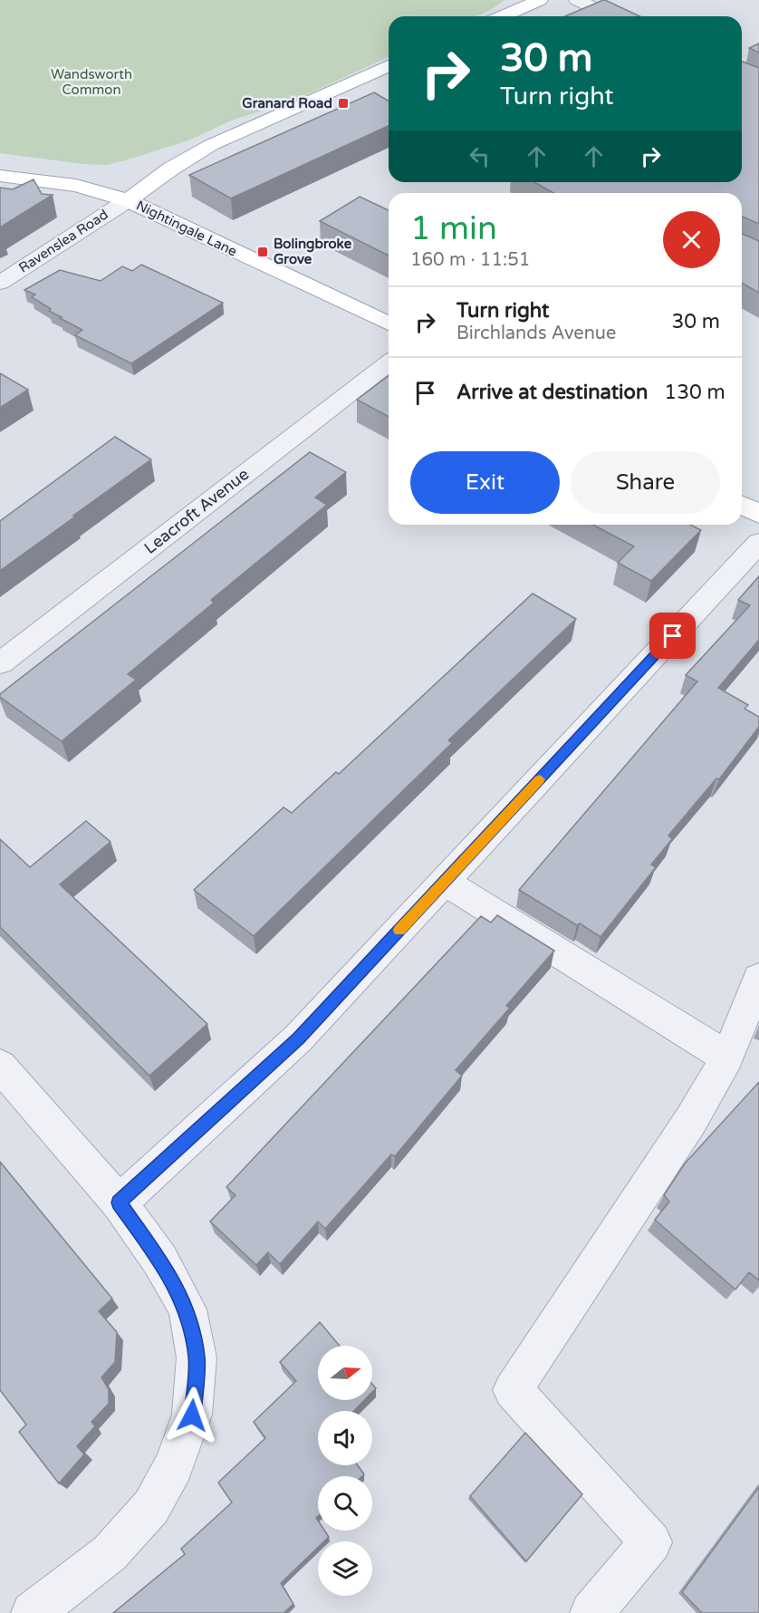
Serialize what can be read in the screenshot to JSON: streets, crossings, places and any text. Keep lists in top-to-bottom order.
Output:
{
  "streets": {
    "main road": ["Nightingale Lane"],
    "street": ["Ravenslea Road", "Leacroft Avenue"]
  },
  "crossings": [
    ["Nightingale Lane", "Ravenslea Road"]
  ],
  "parks": ["Wandsworth Common"],
  "places": {
    "transit": ["Granard Road", "Bolingbroke Grove"]
  },
  "north": "right",
  "page": {
    "turn": ["30 m", "Turn right"],
    "heading": ["1 min", "160 m · 11:51"],
    "list": [
      {
        "name": "Turn right",
        "note": "Birchlands Avenue",
        "value": "30 m"
      },
      {
        "name": "Arrive at destination",
        "value": "130 m"
      }
    ],
    "buttons": ["Exit", "Share"]
  }
}
